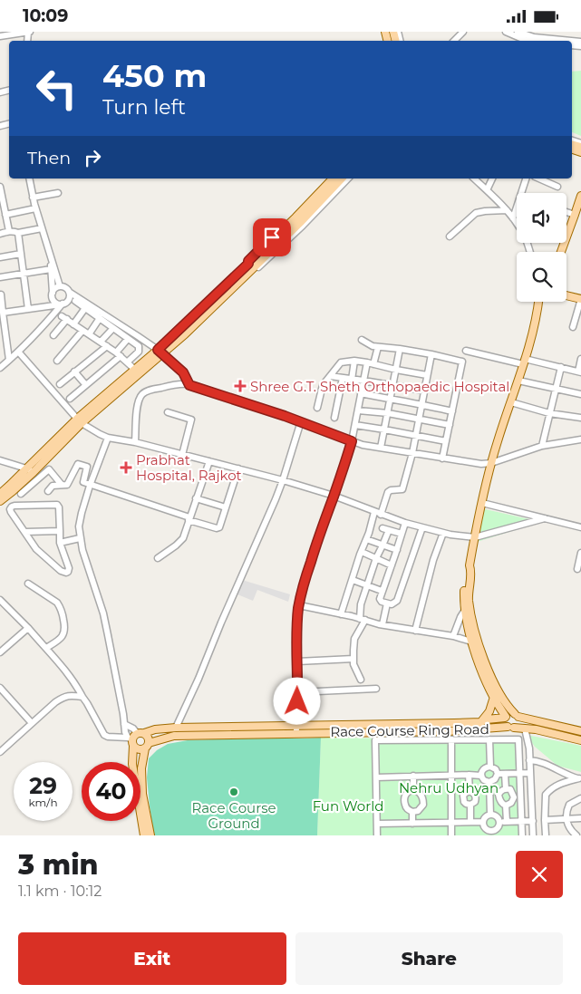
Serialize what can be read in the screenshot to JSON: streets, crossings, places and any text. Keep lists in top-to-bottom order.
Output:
{
  "streets": {
    "main road": ["Race Course Ring Road"]
  },
  "parks": ["Nehru Udhyan", "Fun World"],
  "places": {
    "health": ["Shree G.T. Sheth Orthopaedic Hospital", "Prabhat Hospital, Rajkot"],
    "other": ["Race Course Ground"]
  },
  "page": {
    "status": "10:09",
    "turn": ["450 m", "Turn left"],
    "then": "Then",
    "speed": "29 km/h",
    "limit": "40",
    "heading": ["3 min", "1.1 km · 10:12"],
    "buttons": ["Exit", "Share"]
  }
}
